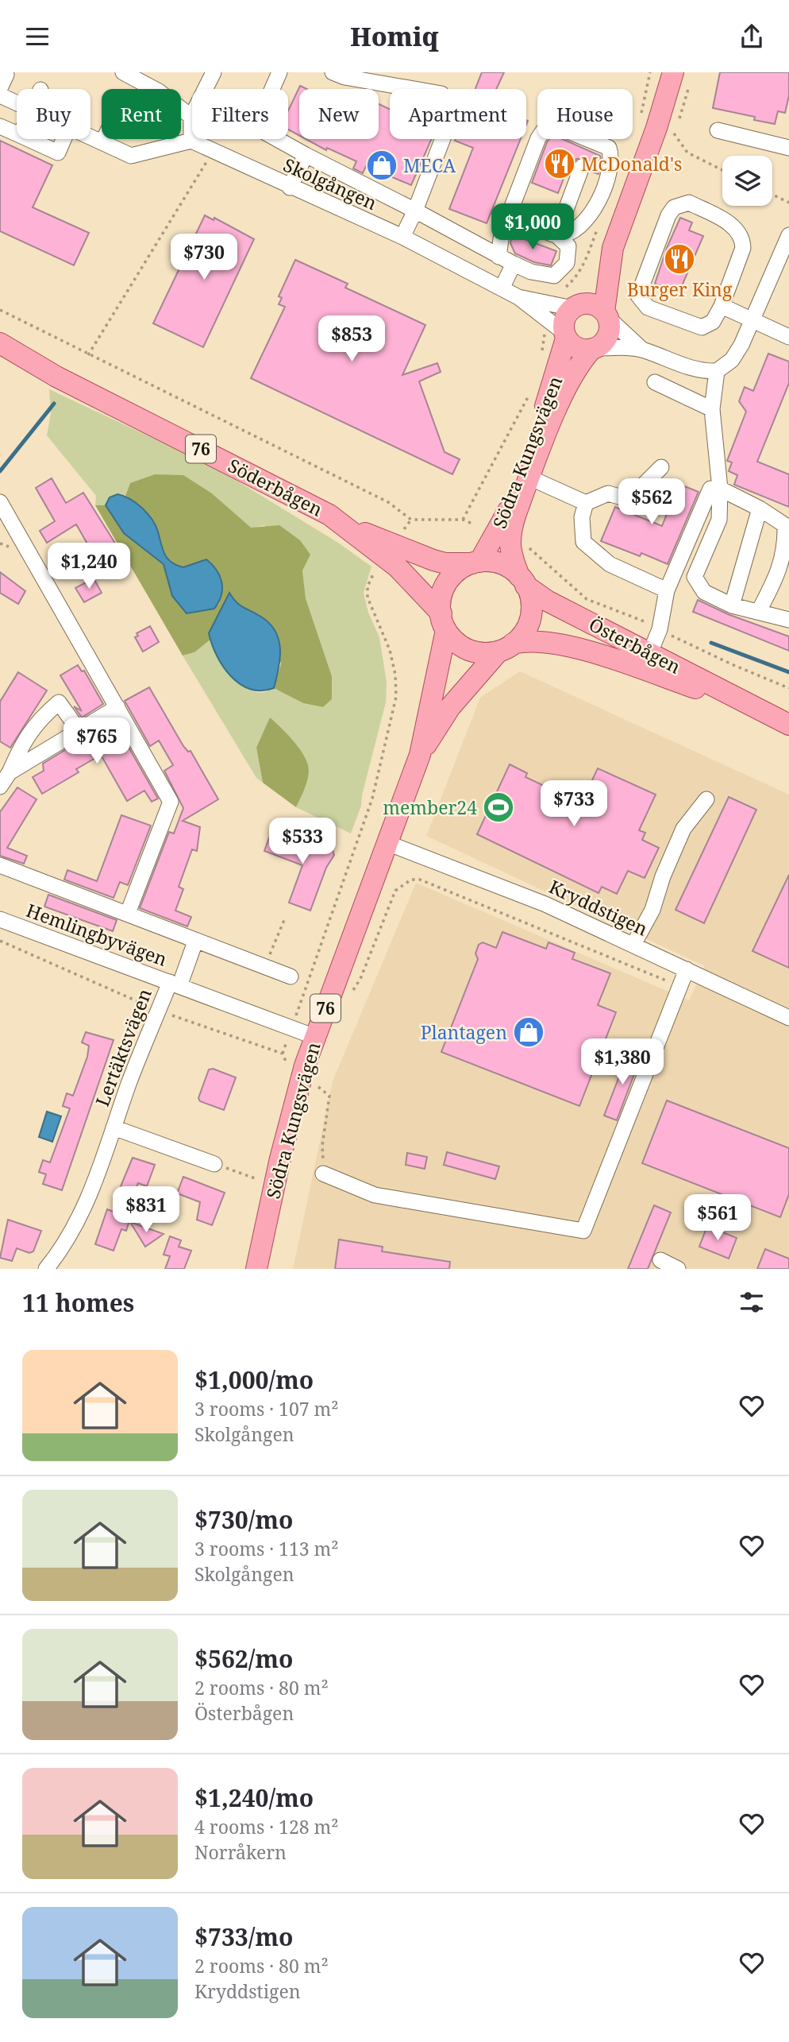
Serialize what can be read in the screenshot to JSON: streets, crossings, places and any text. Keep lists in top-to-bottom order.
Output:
{
  "streets": {
    "main road": [
      "76",
      "Södra Kungsvägen",
      "Söderbågen",
      "Österbågen"
    ],
    "street": [
      "Skolgången",
      "Kryddstigen",
      "Hemlingbyvägen",
      "Lertäktsvägen"
    ]
  },
  "crossings": [
    ["Skolgången", "Södra Kungsvägen"],
    ["Södra Kungsvägen", "Söderbågen"],
    ["Södra Kungsvägen", "Österbågen"],
    ["Södra Kungsvägen", "Kryddstigen"],
    ["Södra Kungsvägen", "Hemlingbyvägen"],
    ["Söderbågen", "Österbågen"],
    ["Hemlingbyvägen", "Lertäktsvägen"]
  ],
  "places": {
    "restaurant": ["McDonald's", "Burger King"],
    "shop": ["MECA", "Plantagen"],
    "sports": ["member24"]
  },
  "page": {
    "header": "Homiq",
    "chip": [
      "Buy",
      "Rent",
      "Filters",
      "New",
      "Apartment",
      "House"
    ],
    "price": [
      "$1,000",
      "$730",
      "$853",
      "$562",
      "$1,240",
      "$765",
      "$733",
      "$533",
      "$1,380",
      "$831",
      "$561"
    ],
    "heading": "11 homes",
    "list": [
      {
        "name": "$1,000/mo",
        "note": "3 rooms · 107 m² · Skolgången"
      },
      {
        "name": "$730/mo",
        "note": "3 rooms · 113 m² · Skolgången"
      },
      {
        "name": "$562/mo",
        "note": "2 rooms · 80 m² · Österbågen"
      },
      {
        "name": "$1,240/mo",
        "note": "4 rooms · 128 m² · Norråkern"
      },
      {
        "name": "$733/mo",
        "note": "2 rooms · 80 m² · Kryddstigen"
      }
    ]
  }
}
